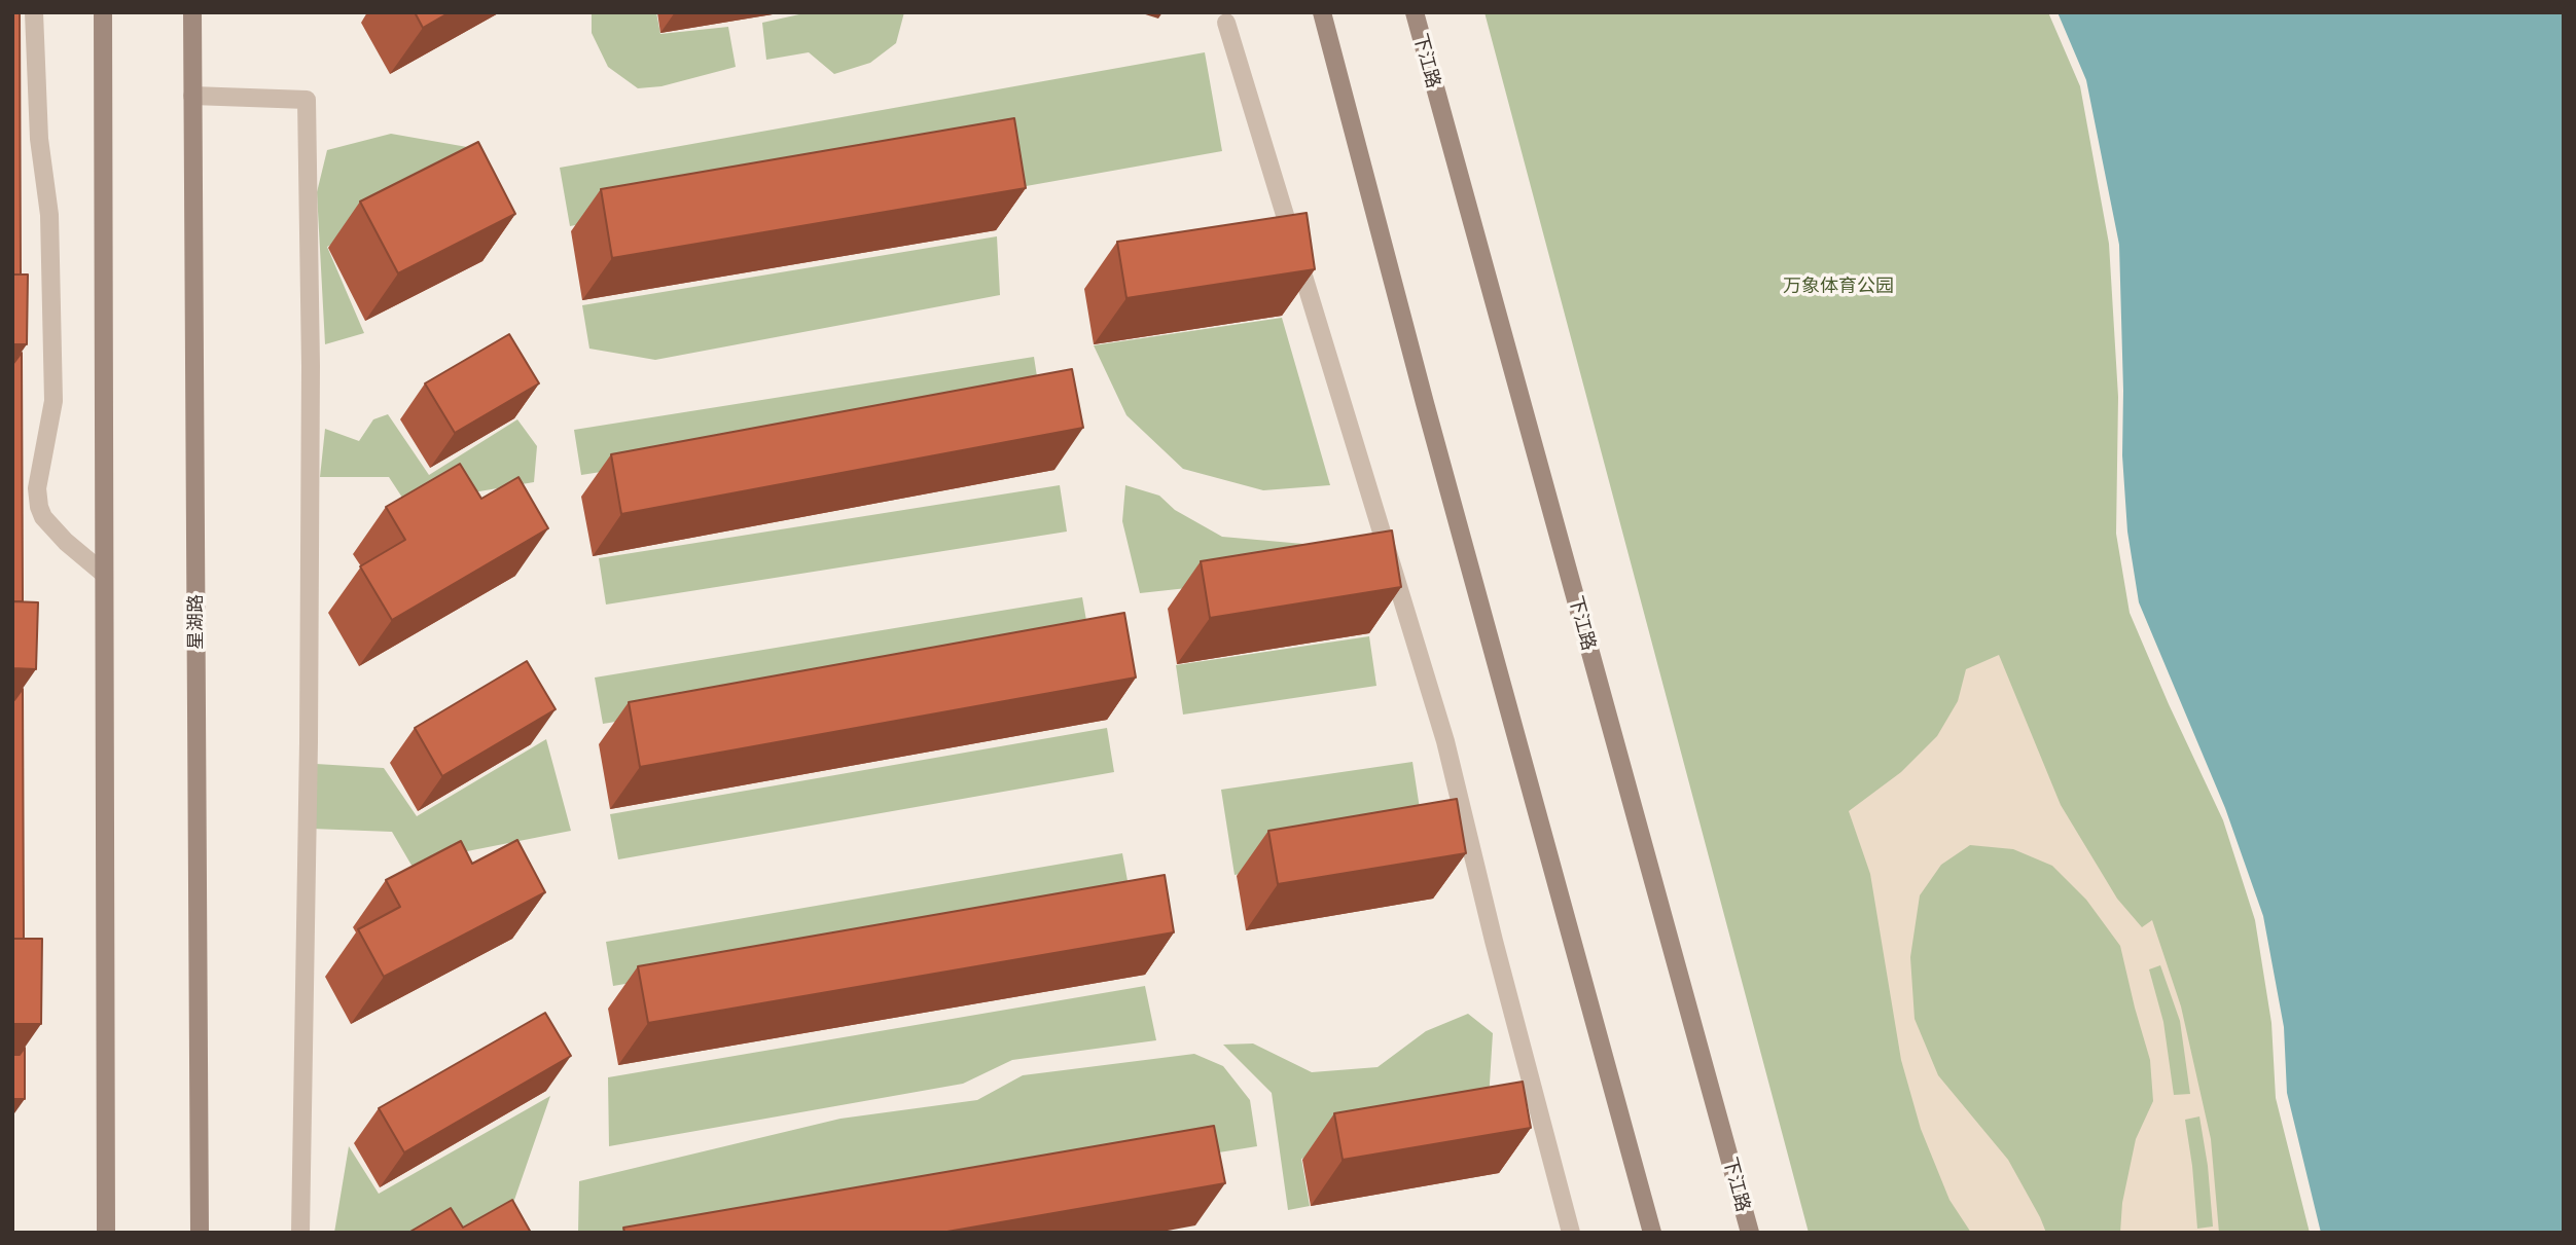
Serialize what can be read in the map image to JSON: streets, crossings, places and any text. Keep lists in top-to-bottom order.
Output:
{
  "streets": {
    "main road": ["下江路", "星湖路"]
  },
  "parks": ["万象体育公园"]
}
